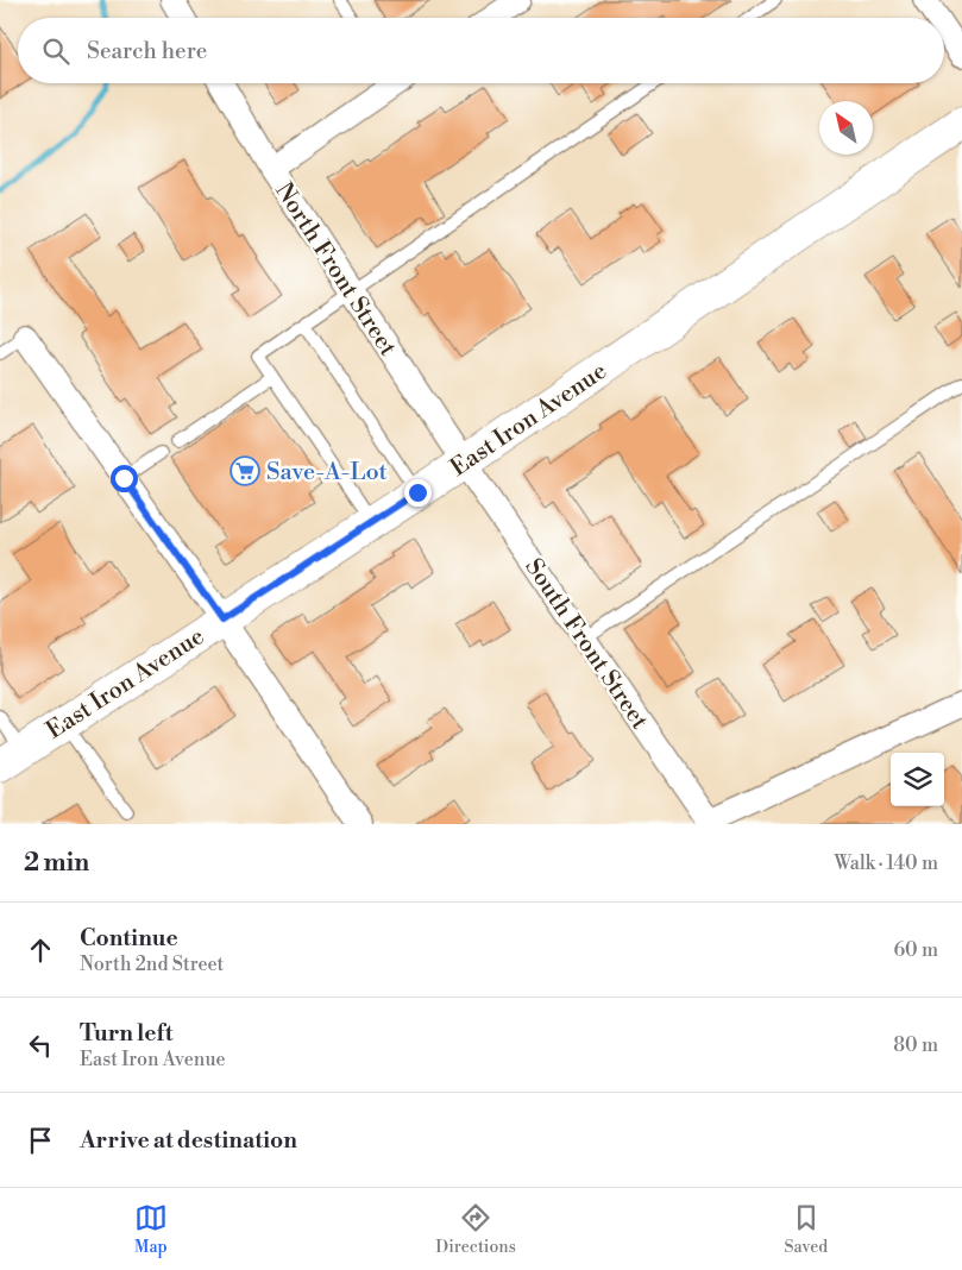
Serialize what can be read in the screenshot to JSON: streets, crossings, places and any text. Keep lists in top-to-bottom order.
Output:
{
  "streets": {
    "street": ["North Front Street", "East Iron Avenue", "South Front Street"]
  },
  "crossings": [
    ["North Front Street", "East Iron Avenue"],
    ["North Front Street", "South Front Street"],
    ["East Iron Avenue", "South Front Street"]
  ],
  "places": {
    "supermarket": ["Save-A-Lot"]
  },
  "north": "top left",
  "page": {
    "search": "Search here",
    "heading": ["2 min", "Walk · 140 m"],
    "list": [
      ["Continue", "North 2nd Street", "60 m"],
      ["Turn left", "East Iron Avenue", "80 m"],
      "Arrive at destination"
    ],
    "nav": ["Map", "Directions", "Saved"]
  }
}
